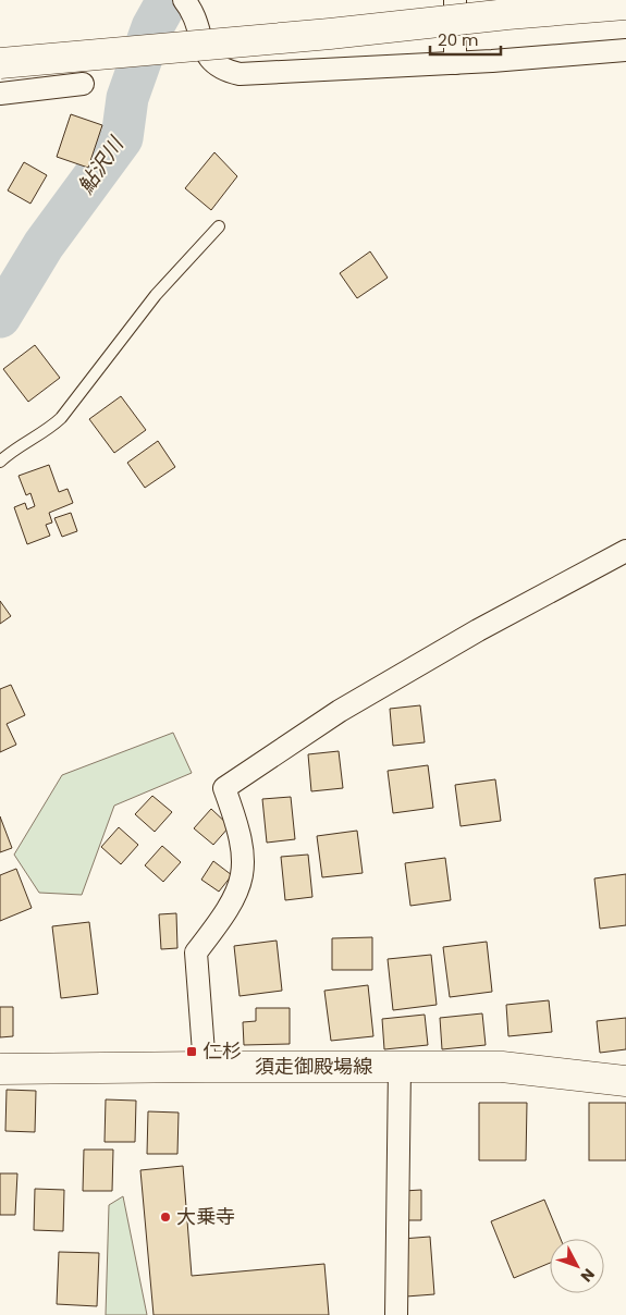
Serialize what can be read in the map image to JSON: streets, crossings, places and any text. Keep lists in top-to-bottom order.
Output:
{
  "streets": {
    "main road": ["須走御殿場線"]
  },
  "water": ["鮎沢川"],
  "places": {
    "transit": ["仁杉"],
    "other": ["大乗寺"]
  },
  "scale_bar": "20 m",
  "north": "bottom right"
}
